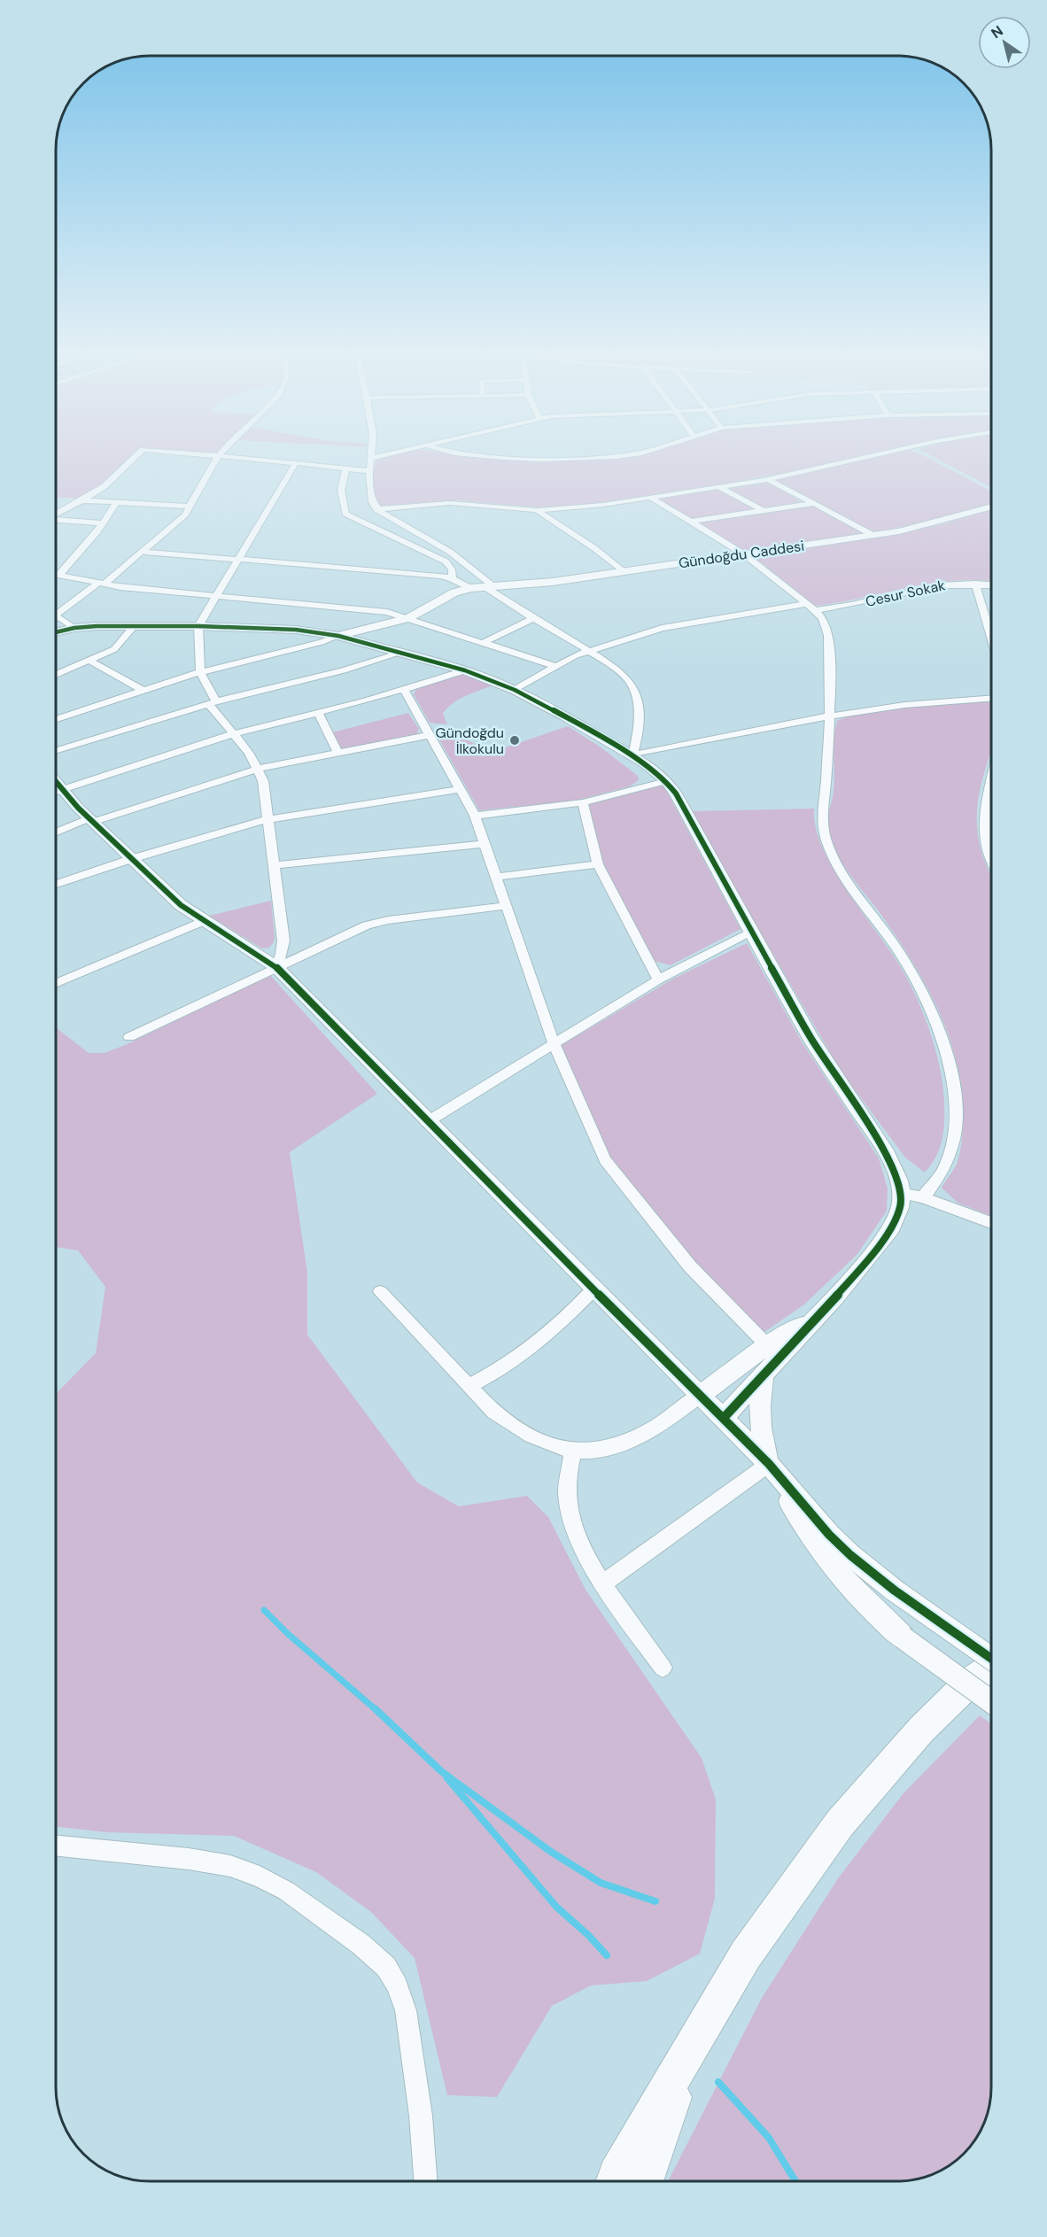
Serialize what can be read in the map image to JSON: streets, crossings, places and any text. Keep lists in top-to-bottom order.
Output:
{
  "streets": {
    "street": ["Gündoğdu Caddesi", "Cesur Sokak"]
  },
  "places": ["Gündoğdu İlkokulu"],
  "north": "top left"
}
